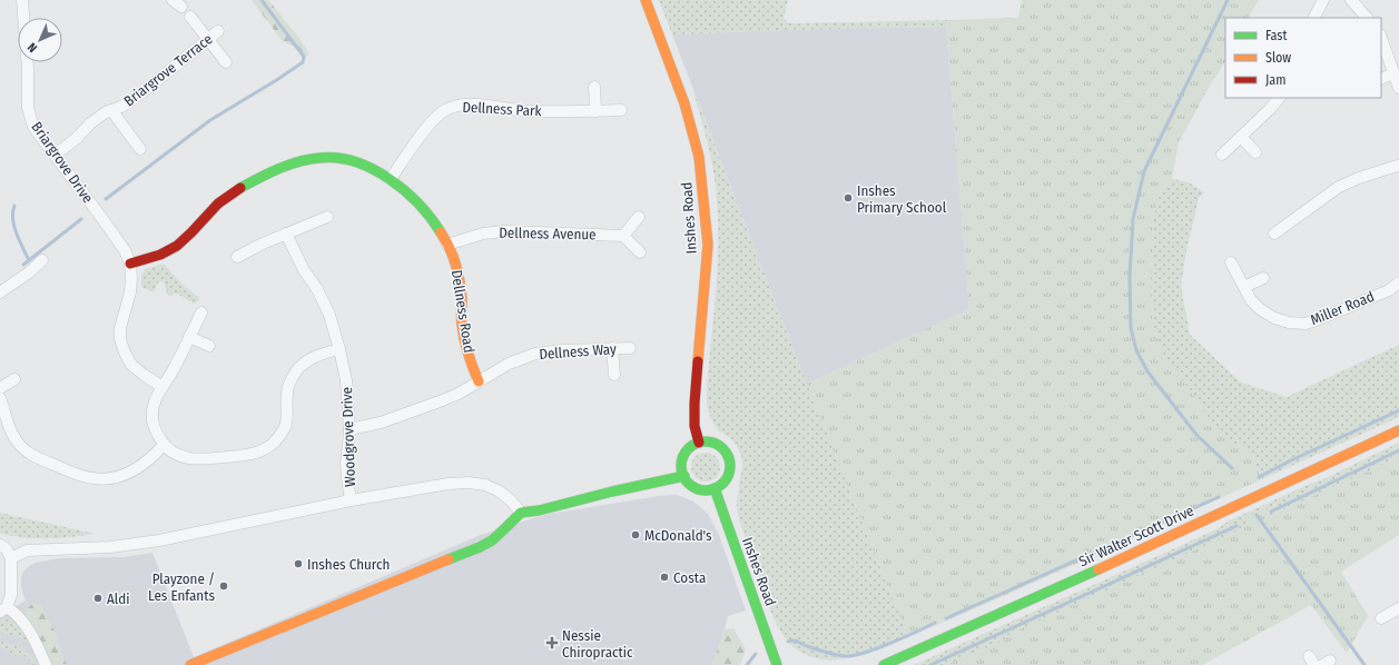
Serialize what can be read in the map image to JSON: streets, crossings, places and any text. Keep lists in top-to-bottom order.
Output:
{
  "streets": {
    "street": [
      "Briargrove Terrace",
      "Dellness Park",
      "Briargrove Drive",
      "Inshes Road",
      "Dellness Avenue",
      "Miller Road",
      "Dellness Road",
      "Dellness Way",
      "Woodgrove Drive",
      "Sir Walter Scott Drive"
    ]
  },
  "crossings": [
    ["Briargrove Terrace", "Briargrove Drive"],
    ["Dellness Park", "Dellness Road"],
    ["Briargrove Drive", "Dellness Road"],
    ["Dellness Avenue", "Dellness Road"],
    ["Dellness Road", "Dellness Way"]
  ],
  "places": {
    "other": [
      "Inshes Primary School",
      "McDonald's",
      "Inshes Church",
      "Costa",
      "Playzone / Les Enfants",
      "Aldi"
    ],
    "health": ["Nessie Chiropractic"]
  },
  "legend": ["Fast", "Slow", "Jam"],
  "north": "bottom left"
}
